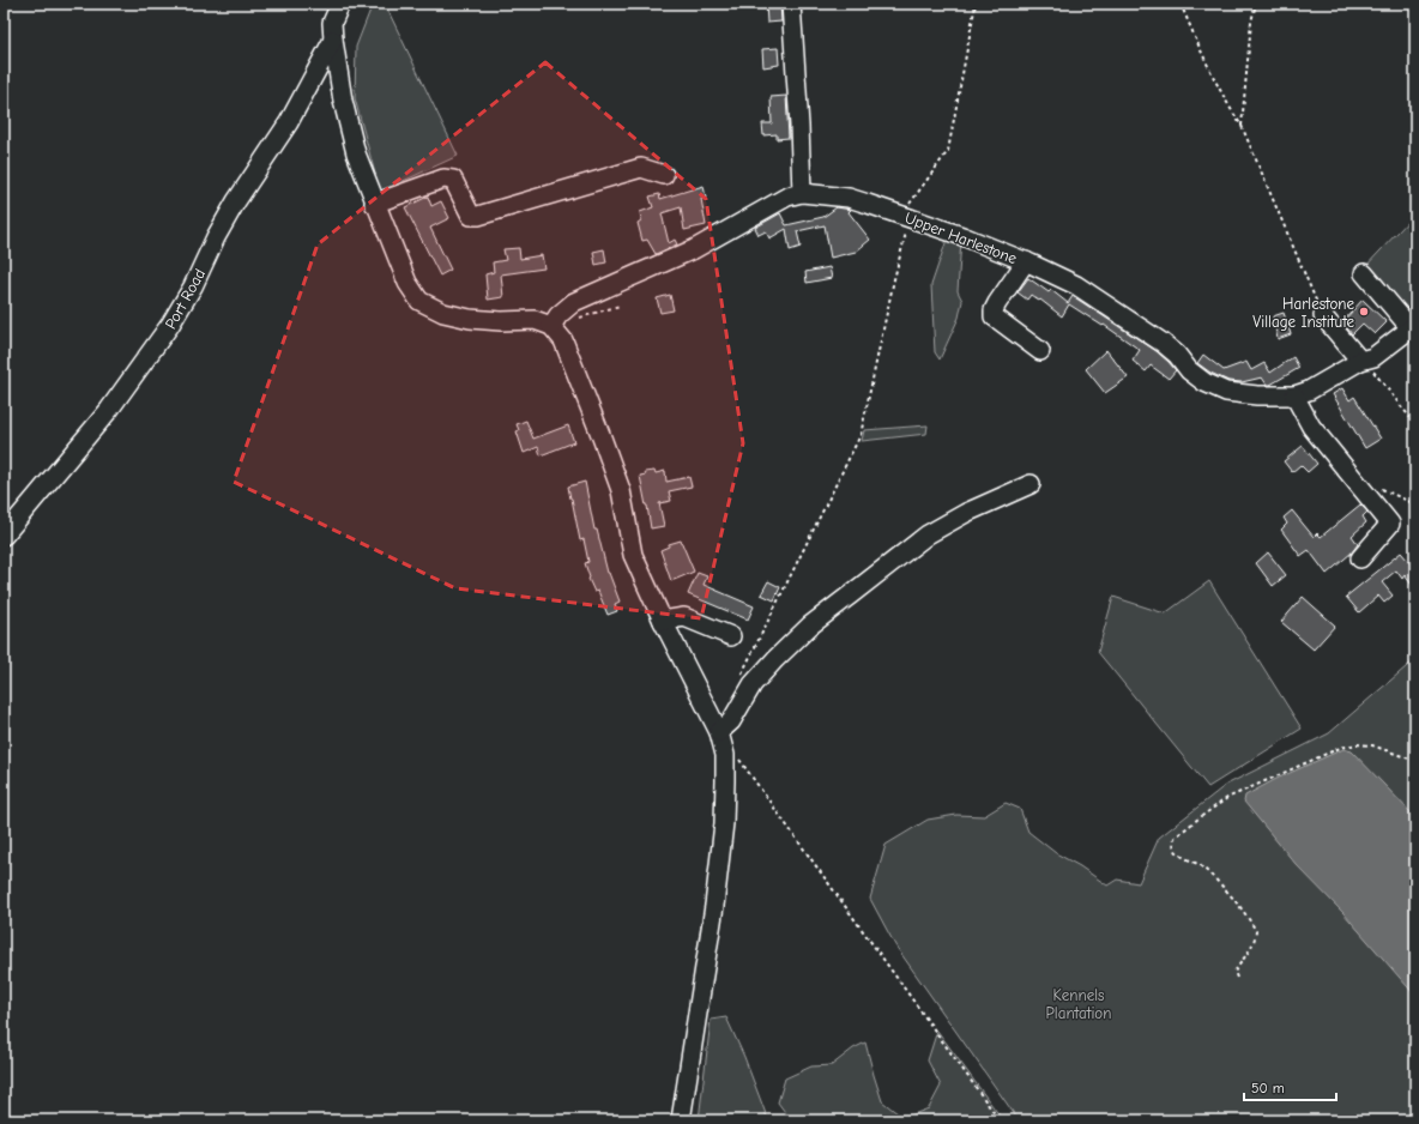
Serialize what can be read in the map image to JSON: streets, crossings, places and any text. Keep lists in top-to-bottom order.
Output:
{
  "streets": {
    "street": ["Upper Harlestone", "Port Road"]
  },
  "parks": ["Kennels Plantation"],
  "places": ["Harlestone Village Institute"],
  "scale_bar": "50 m"
}
